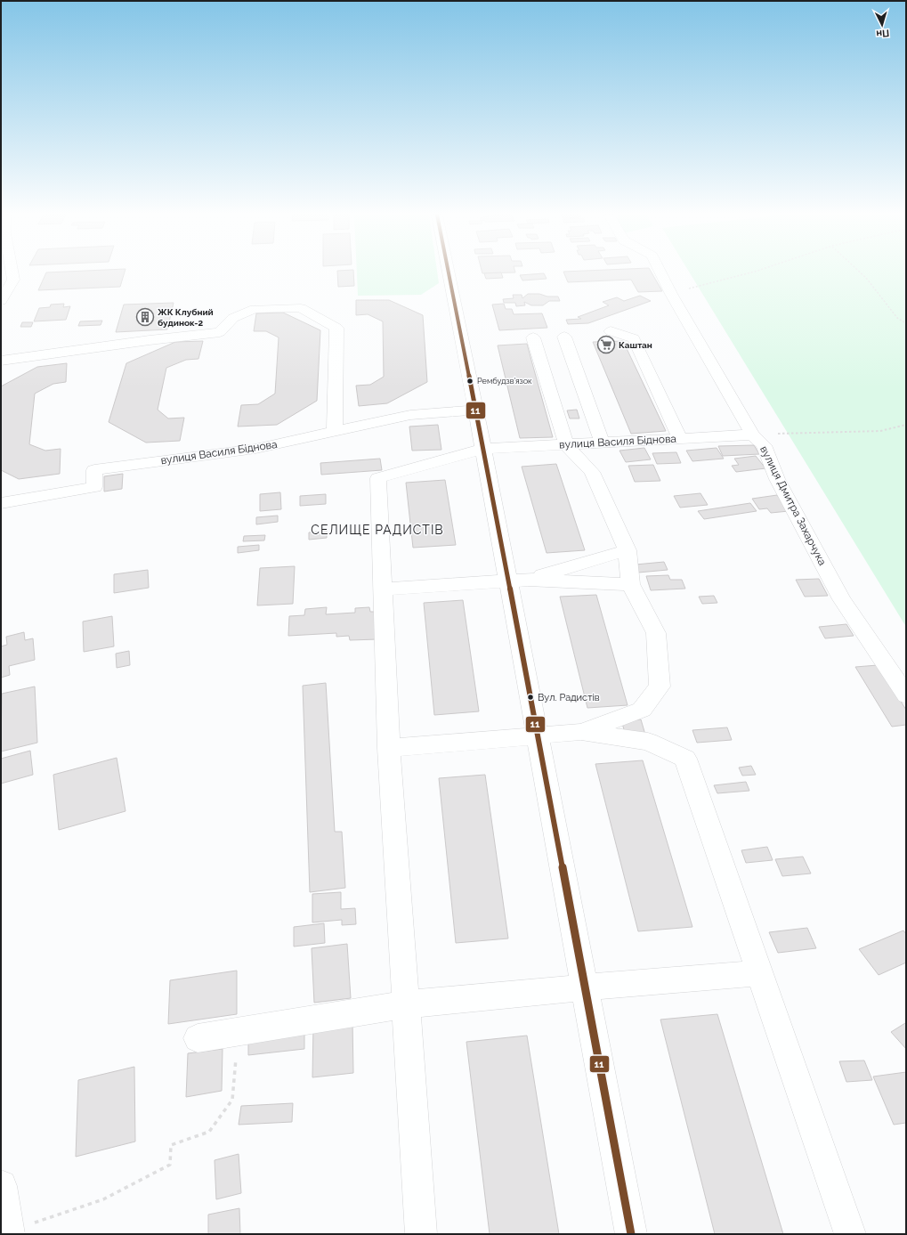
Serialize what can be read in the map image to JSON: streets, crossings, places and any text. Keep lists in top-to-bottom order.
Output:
{
  "streets": {
    "street": ["вулиця Василя Біднова", "вулиця Дмитра Захарчука"]
  },
  "crossings": [
    ["вулиця Василя Біднова", "вулиця Дмитра Захарчука"]
  ],
  "districts": ["СЕЛИЩЕ РАДИСТІВ"],
  "places": {
    "building": ["ЖК Клубний будинок-2"],
    "supermarket": ["Каштан"],
    "other": ["Рембудзв'язок", "Вул. Радистів"]
  },
  "lines": ["transit line 11"],
  "north": "bottom"
}
